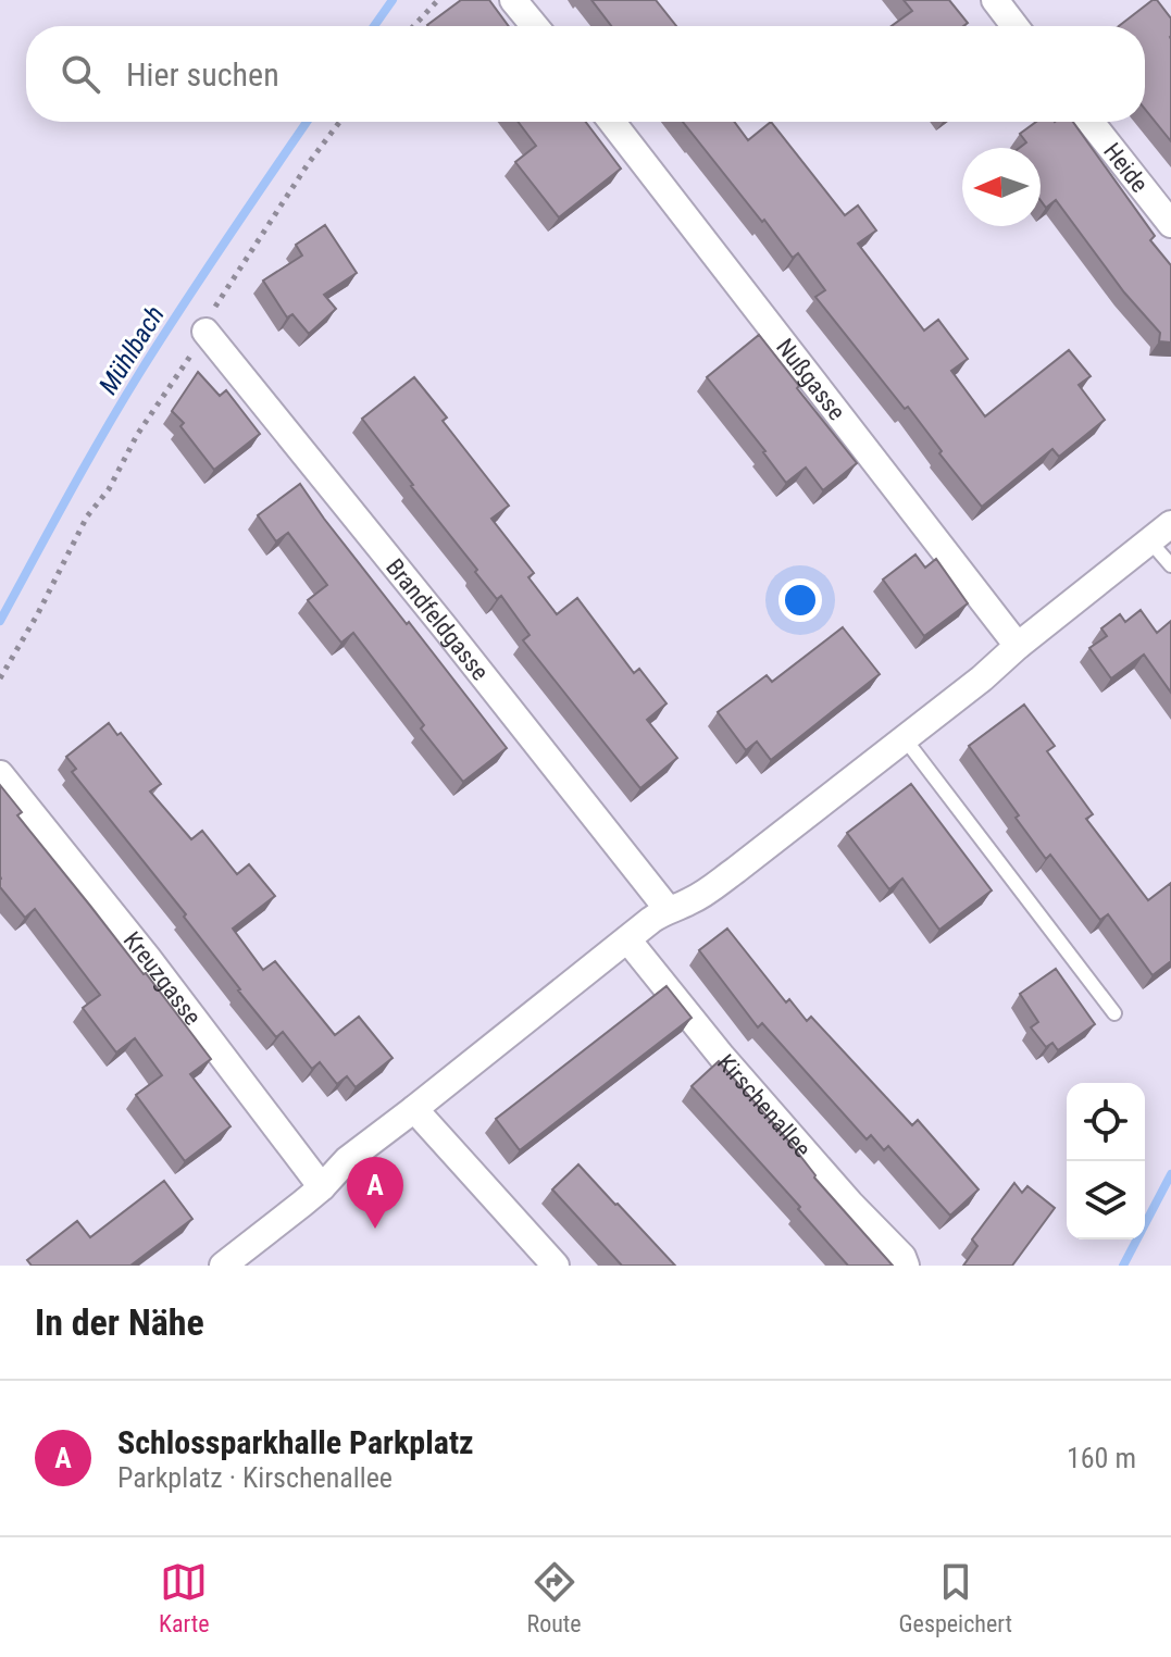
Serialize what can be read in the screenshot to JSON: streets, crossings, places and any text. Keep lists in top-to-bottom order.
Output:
{
  "streets": {
    "street": [
      "Heide",
      "Nußgasse",
      "Brandfeldgasse",
      "Kreuzgasse",
      "Kirschenallee"
    ]
  },
  "water": ["Mühlbach"],
  "north": "left",
  "page": {
    "search": "Hier suchen",
    "pins": "A",
    "heading": "In der Nähe",
    "list": [
      {
        "mark": "A",
        "name": "Schlossparkhalle Parkplatz",
        "note": "Parkplatz · Kirschenallee",
        "value": "160 m"
      }
    ],
    "nav": ["Karte", "Route", "Gespeichert"]
  }
}
